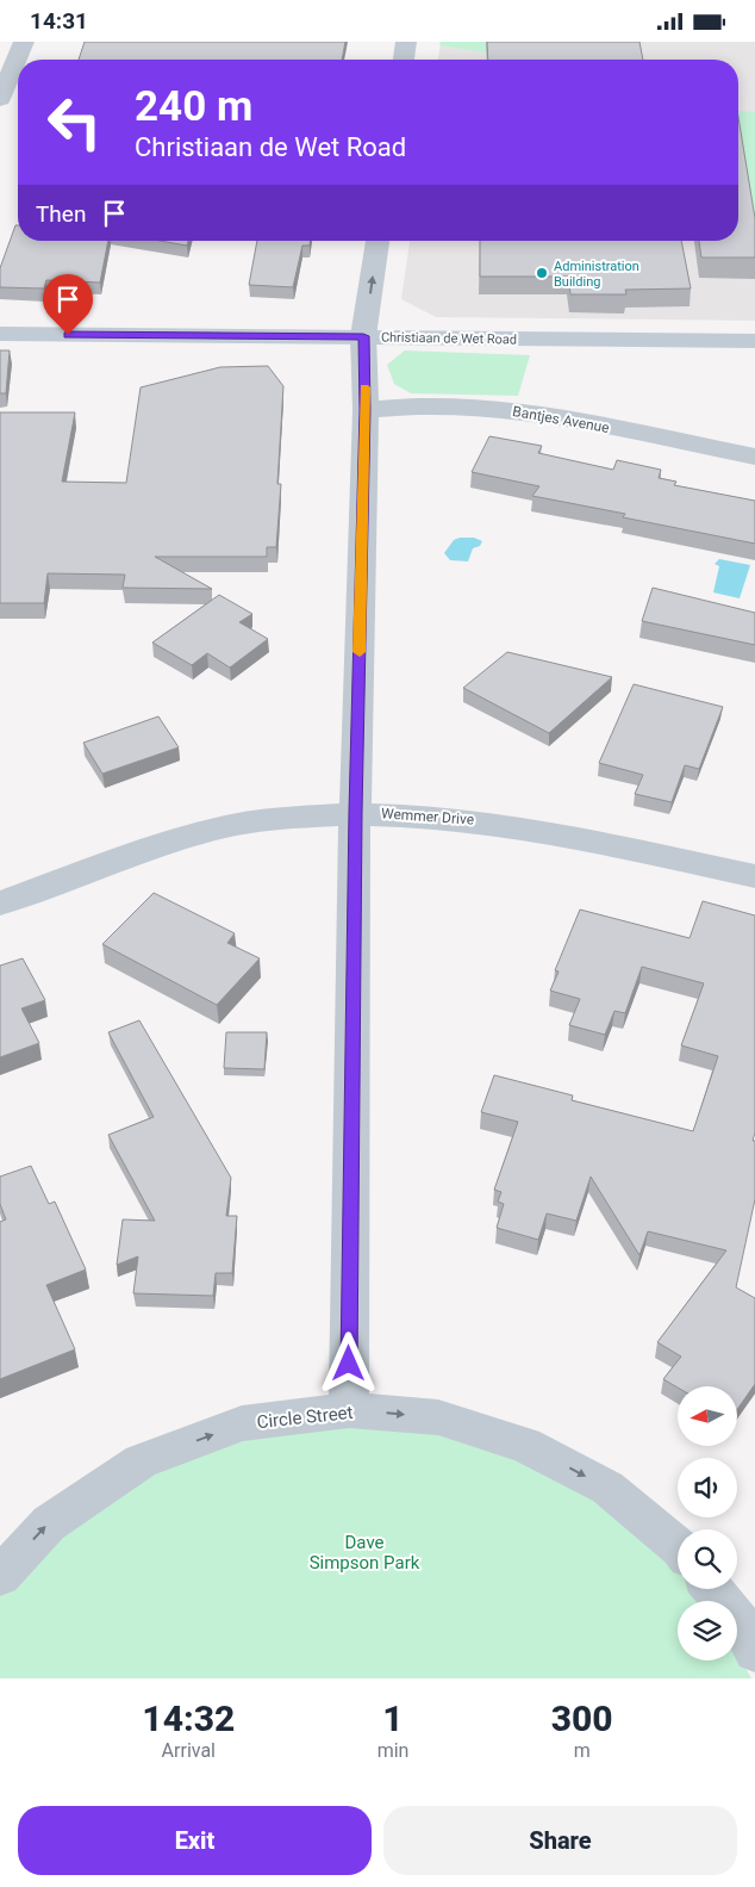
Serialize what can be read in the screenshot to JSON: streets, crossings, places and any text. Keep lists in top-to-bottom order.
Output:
{
  "streets": {
    "main road": ["Christiaan de Wet Road"],
    "street": ["Bantjes Avenue", "Wemmer Drive", "Circle Street"]
  },
  "one_way": ["Circle Street"],
  "parks": ["Dave Simpson Park"],
  "places": ["Administration Building"],
  "north": "left",
  "page": {
    "status": "14:31",
    "turn": ["240 m", "Christiaan de Wet Road"],
    "then": "Then",
    "eta": [
      "14:32",
      "Arrival",
      "1",
      "min",
      "300",
      "m"
    ],
    "buttons": ["Exit", "Share"]
  }
}
